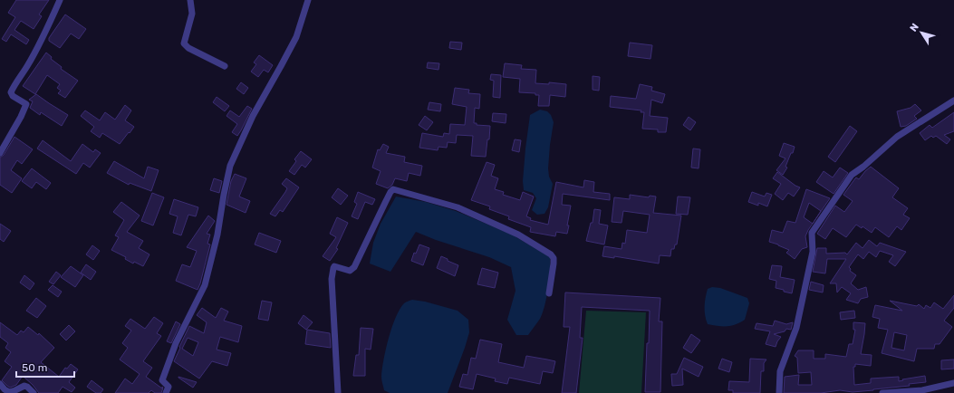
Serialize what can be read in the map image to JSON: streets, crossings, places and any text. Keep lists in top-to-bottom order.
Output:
{
  "scale_bar": "50 m",
  "north": "top left"
}
